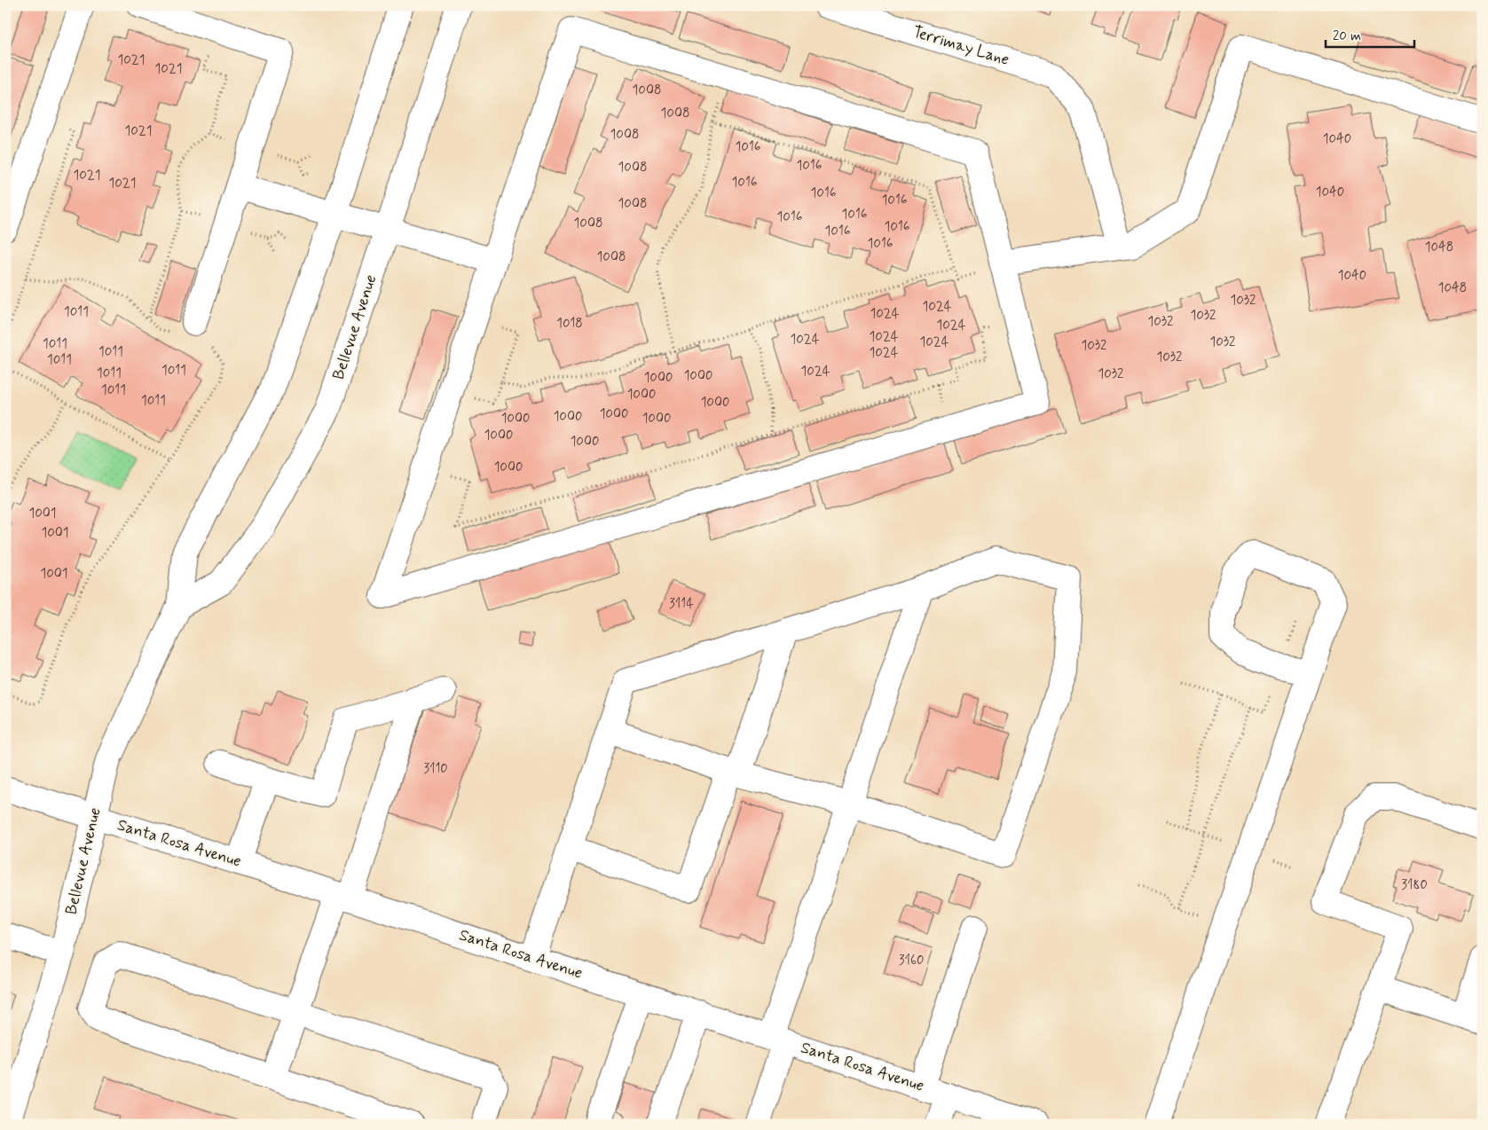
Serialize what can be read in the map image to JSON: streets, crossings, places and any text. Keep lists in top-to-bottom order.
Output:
{
  "streets": {
    "street": ["Terrimay Lane", "Bellevue Avenue", "Santa Rosa Avenue"]
  },
  "crossings": [
    ["Bellevue Avenue", "Santa Rosa Avenue"]
  ],
  "house_numbers": [
    "1021",
    "1021",
    "1008",
    "1008",
    "1021",
    "1008",
    "1040",
    "1016",
    "1016",
    "1008",
    "1021",
    "1016",
    "1021",
    "1040",
    "1016",
    "1016",
    "1008",
    "1016",
    "1016",
    "1008",
    "1016",
    "1016",
    "1016",
    "1048",
    "1008",
    "1040",
    "1048",
    "1032",
    "1024",
    "1011",
    "1024",
    "1032",
    "1032",
    "1018",
    "1024",
    "1024",
    "1024",
    "1024",
    "1032",
    "1011",
    "1032",
    "1011",
    "1024",
    "1032",
    "1011",
    "1011",
    "1024",
    "1011",
    "1032",
    "1000",
    "1000",
    "1011",
    "1000",
    "1011",
    "1000",
    "1000",
    "1000",
    "1000",
    "1000",
    "1000",
    "1000",
    "1000",
    "1001",
    "1001",
    "1001",
    "3114",
    "3110",
    "3180",
    "3160"
  ],
  "scale_bar": "20 m"
}
